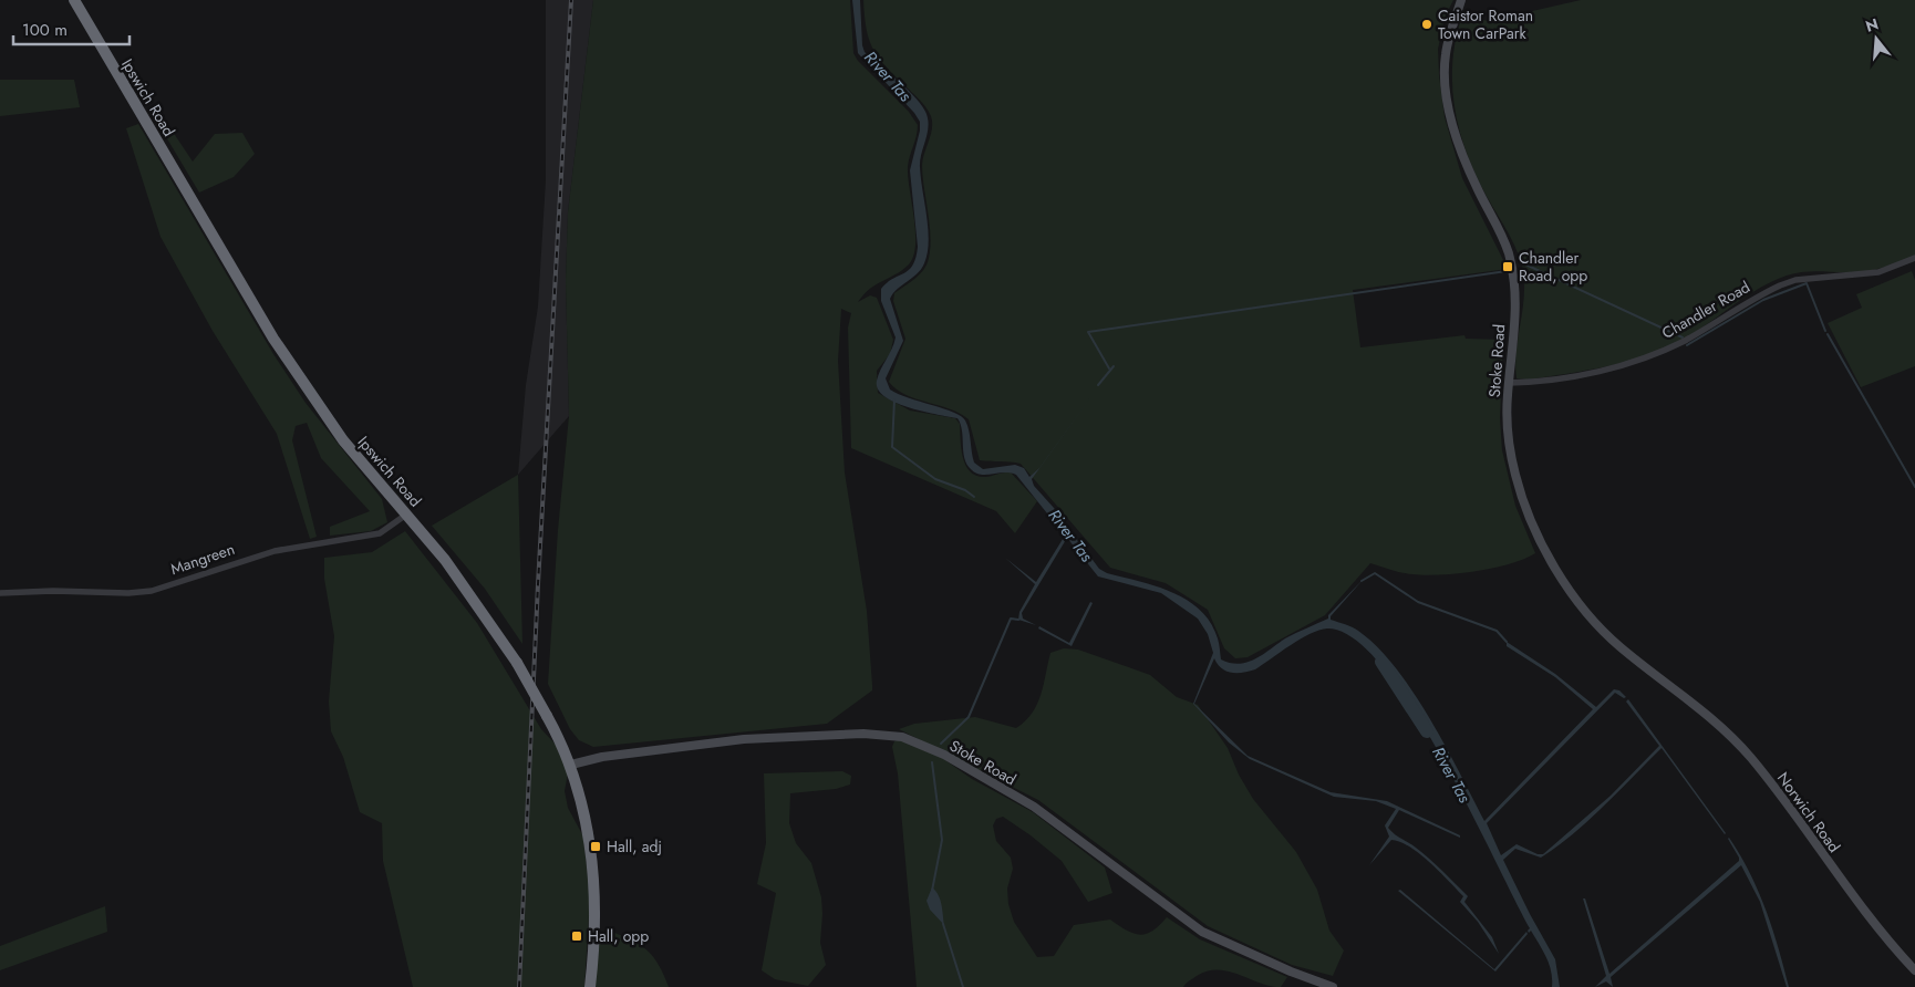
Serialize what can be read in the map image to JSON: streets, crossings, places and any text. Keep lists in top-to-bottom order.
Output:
{
  "streets": {
    "highway": ["Ipswich Road"],
    "street": [
      "Chandler Road",
      "Stoke Road",
      "Mangreen",
      "Norwich Road"
    ]
  },
  "crossings": [
    ["Ipswich Road", "Stoke Road"],
    ["Ipswich Road", "Mangreen"],
    ["Chandler Road", "Stoke Road"],
    ["Stoke Road", "Norwich Road"]
  ],
  "water": ["River Tas"],
  "places": {
    "other": ["Caistor Roman Town CarPark"],
    "transit": ["Chandler Road, opp", "Hall, adj", "Hall, opp"]
  },
  "scale_bar": "100 m",
  "north": "top"
}
